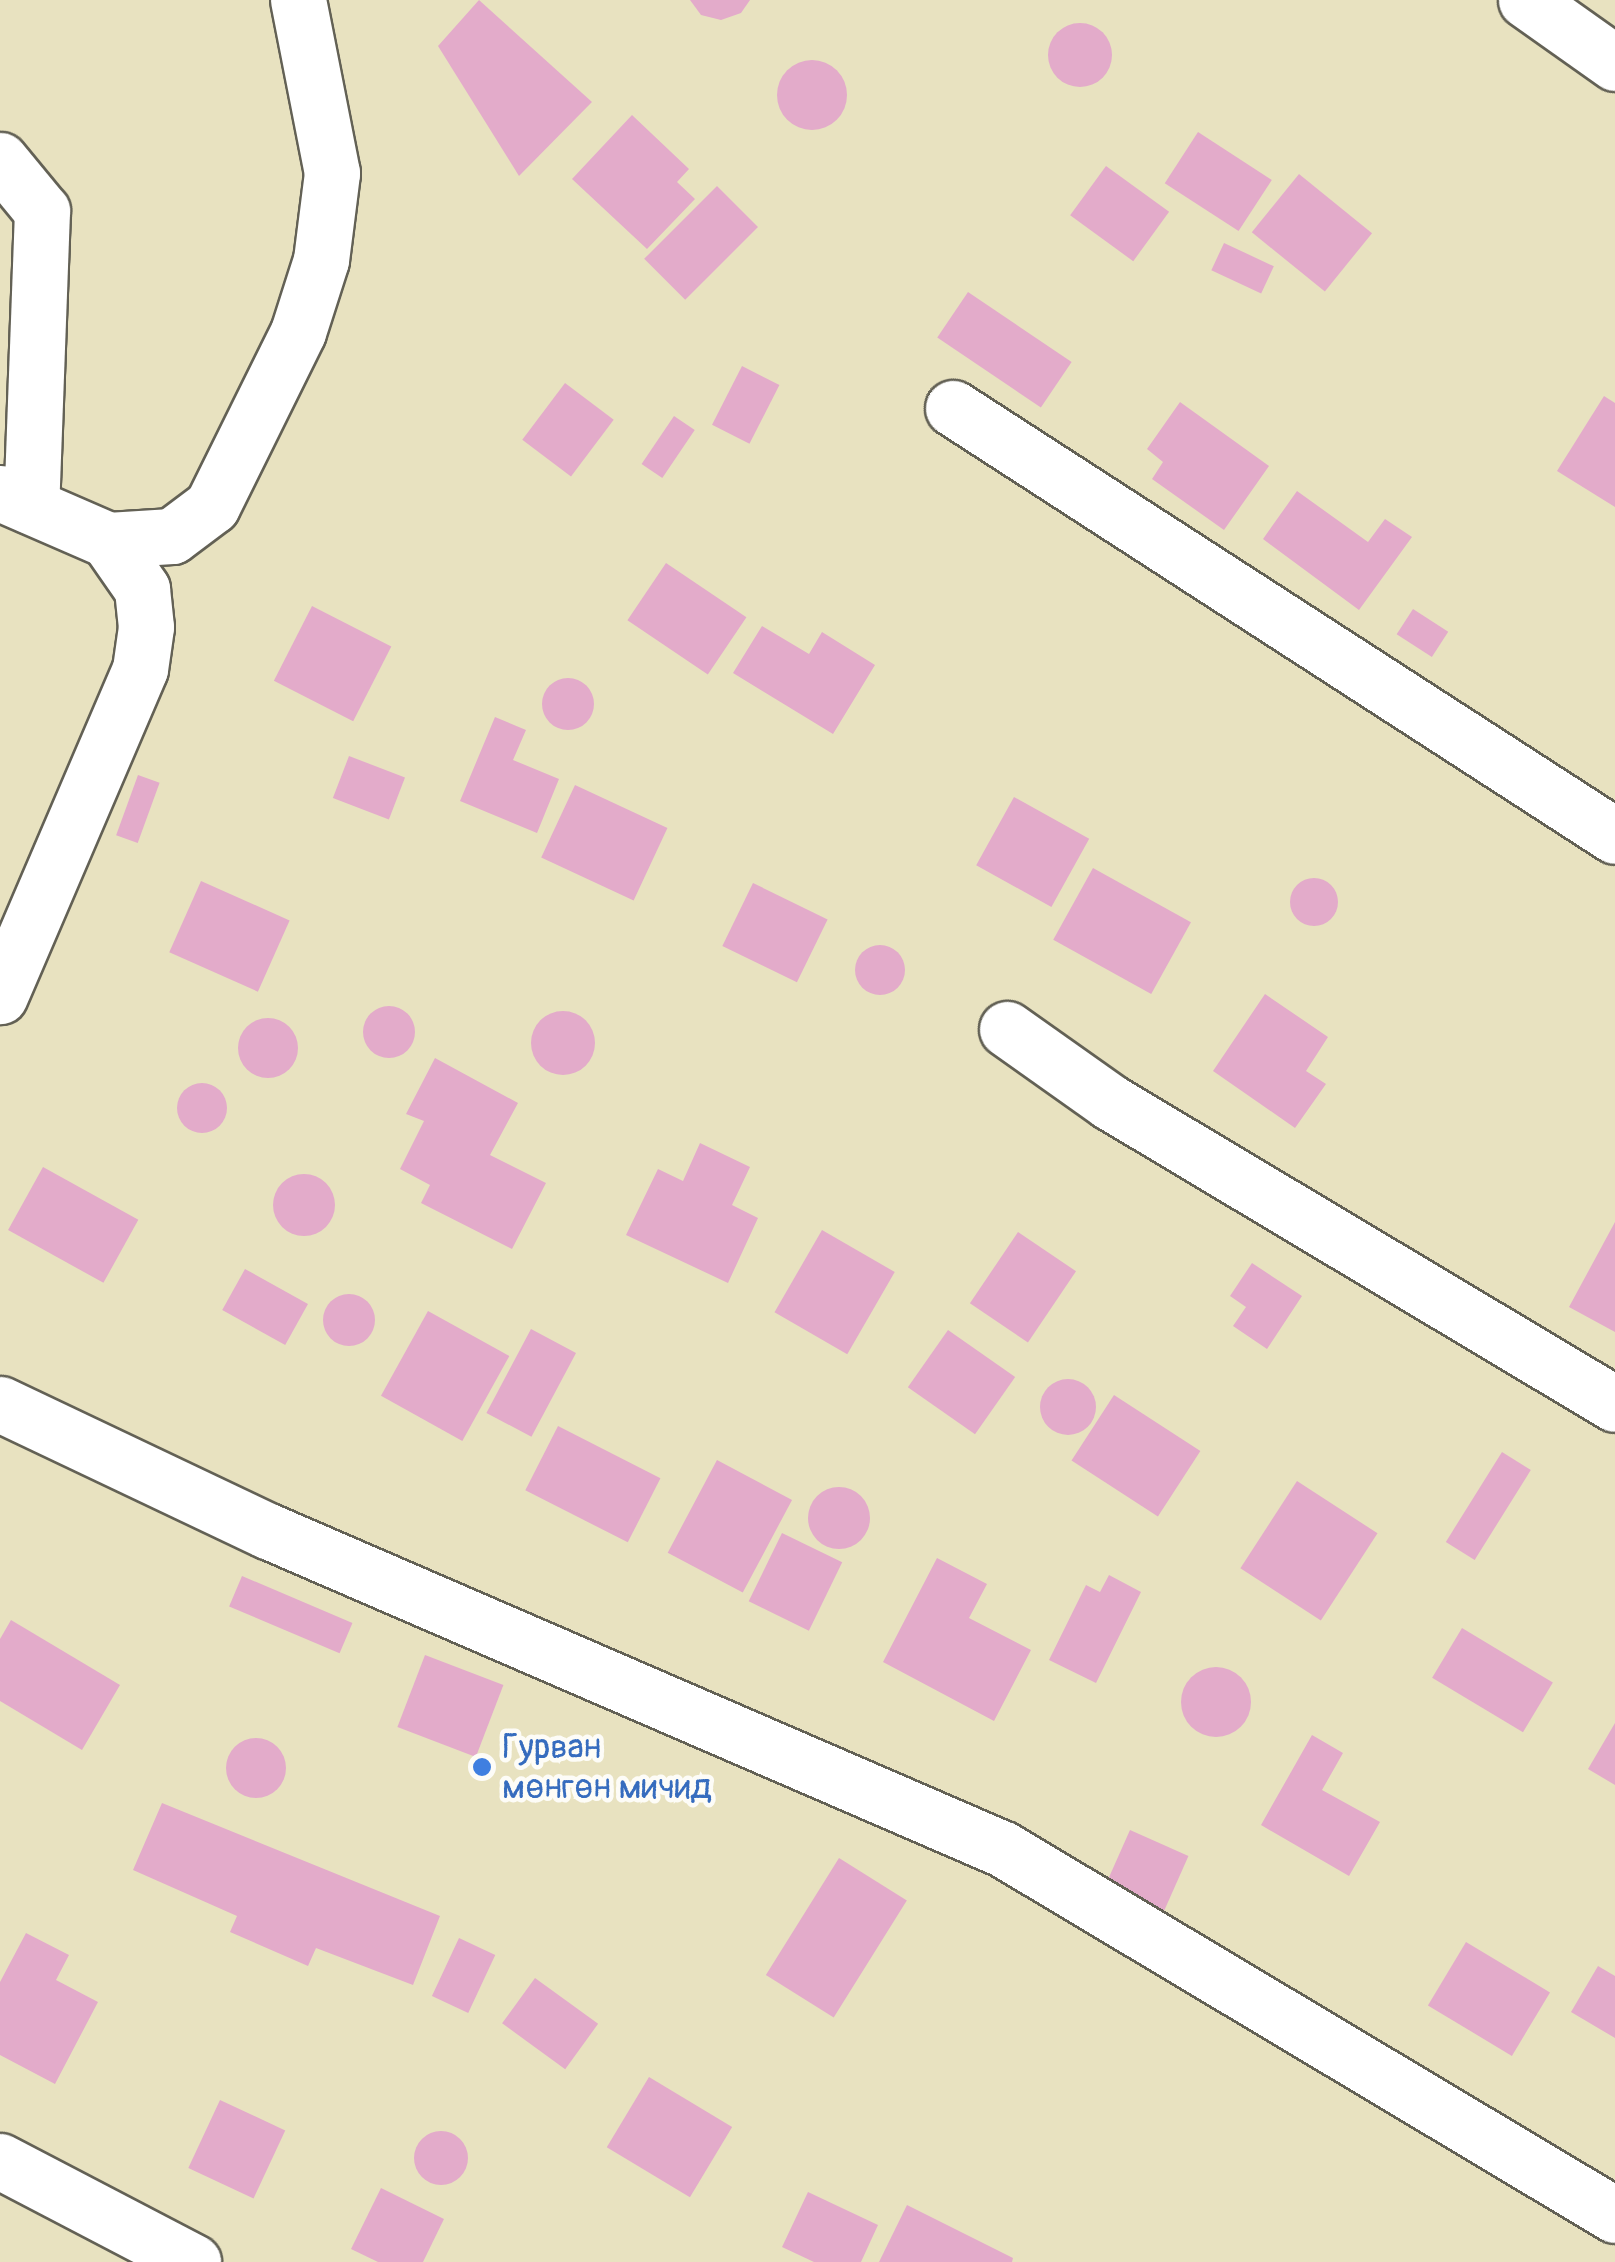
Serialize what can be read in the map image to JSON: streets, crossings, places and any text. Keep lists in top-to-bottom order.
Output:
{
  "places": ["Гурван мөнгөн мичид"]
}
